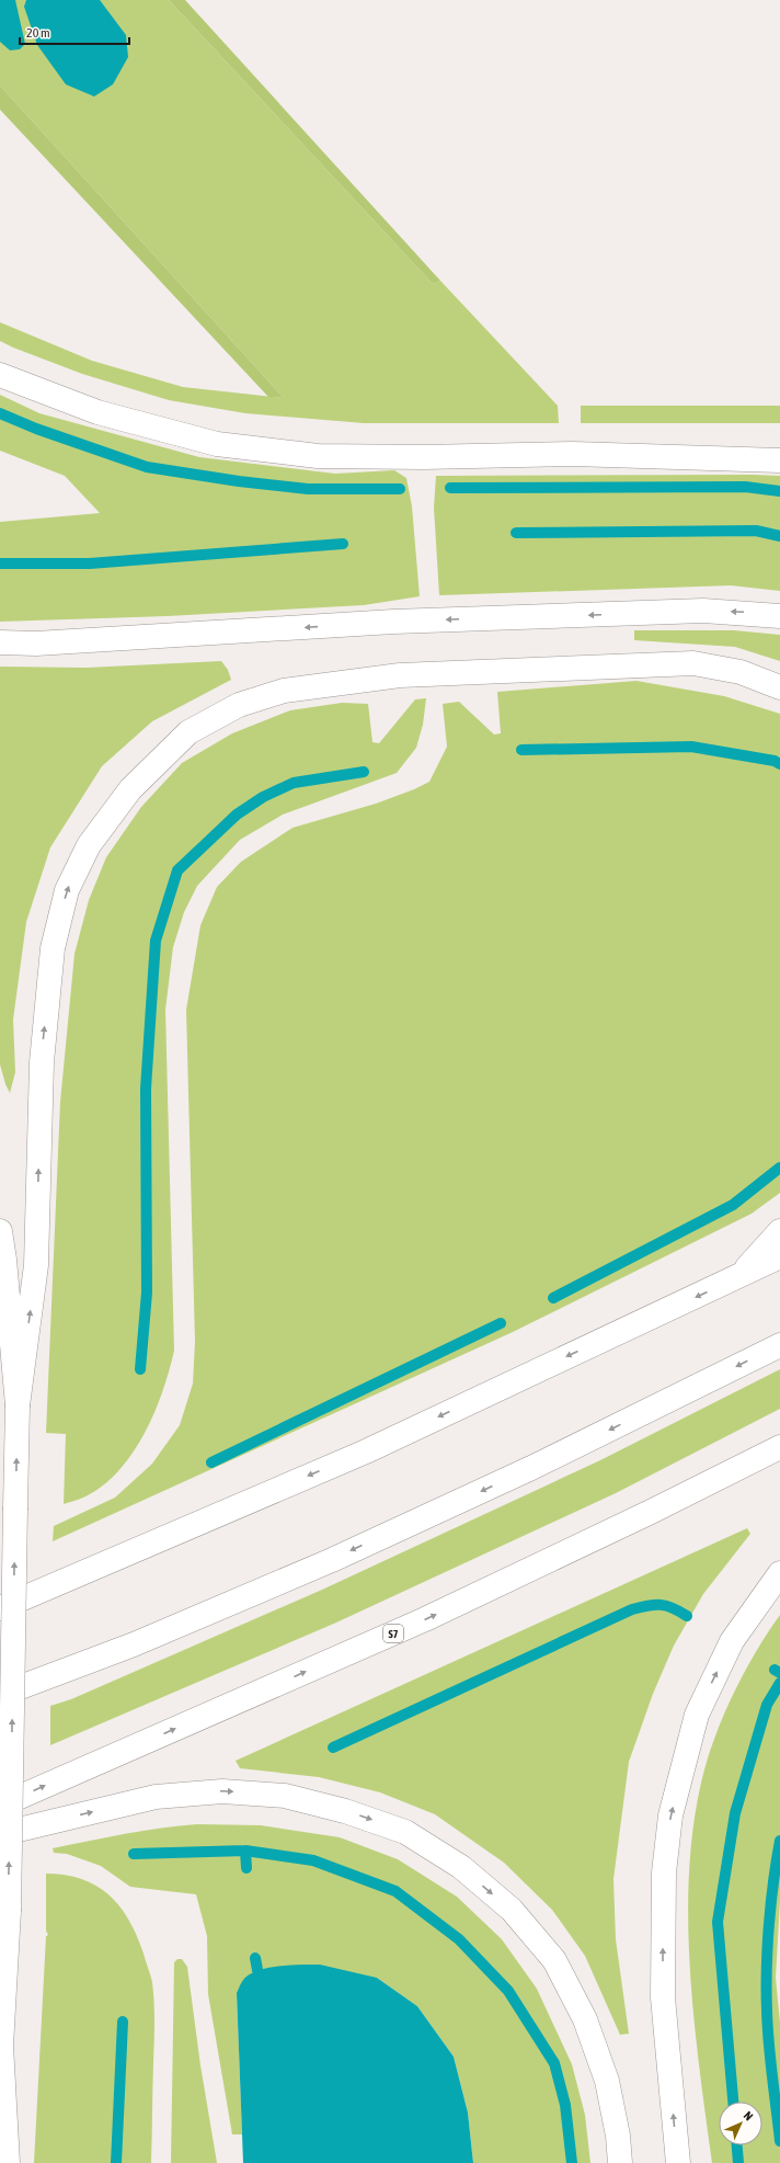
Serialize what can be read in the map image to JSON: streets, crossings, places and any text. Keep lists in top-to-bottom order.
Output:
{
  "streets": {
    "main road": ["S7"]
  },
  "scale_bar": "20 m",
  "north": "top right"
}
